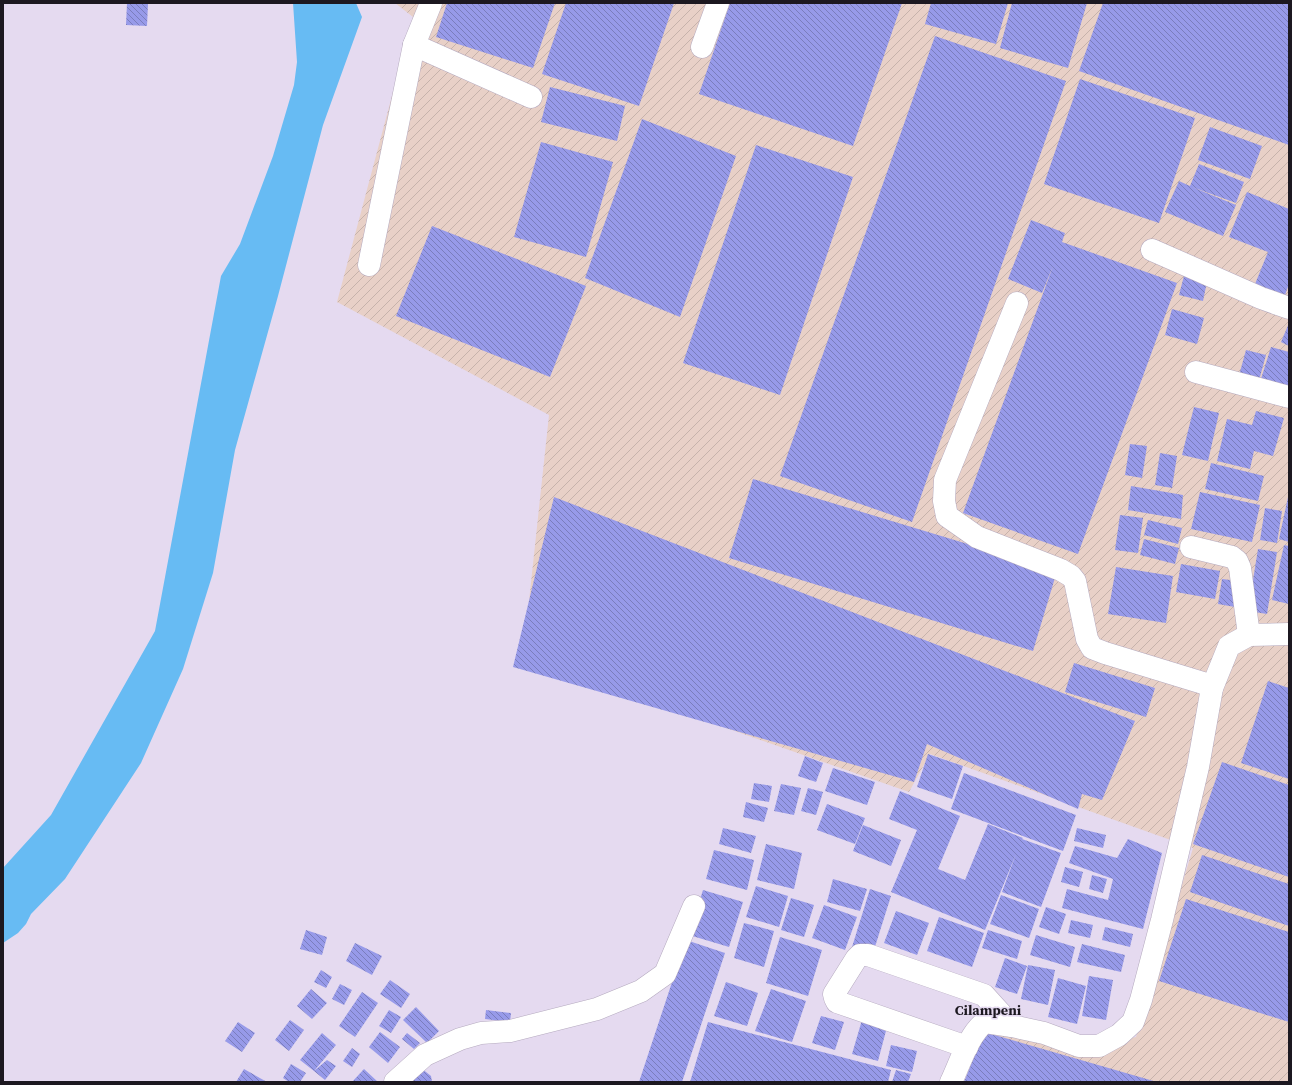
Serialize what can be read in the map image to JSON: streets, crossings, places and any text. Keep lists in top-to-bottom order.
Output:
{
  "districts": ["Cilampeni"]
}
